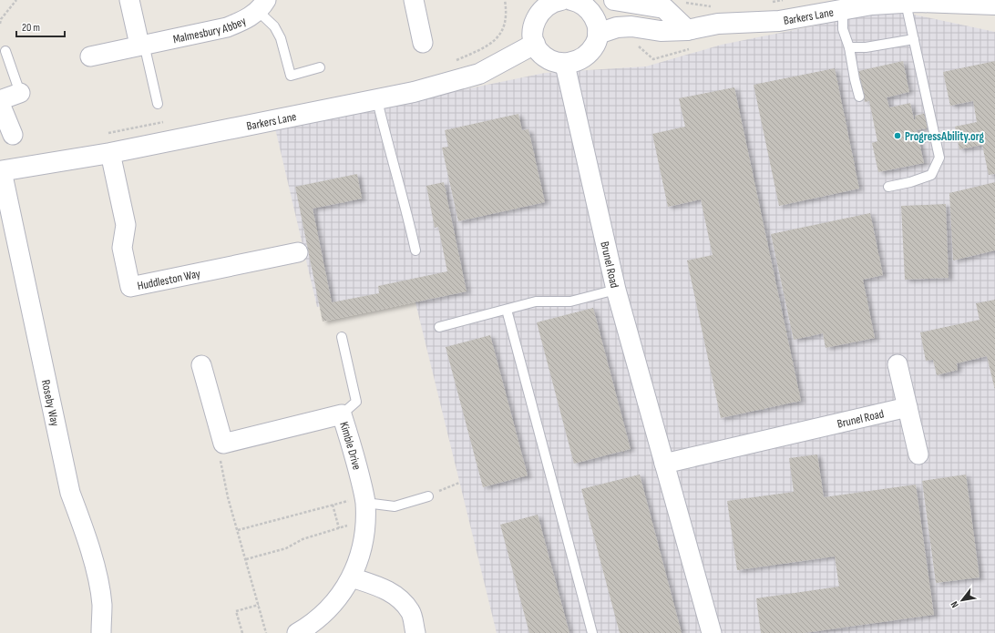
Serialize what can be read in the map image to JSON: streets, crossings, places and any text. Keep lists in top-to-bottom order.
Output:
{
  "streets": {
    "street": [
      "Barkers Lane",
      "Malmesbury Abbey",
      "Brunel Road",
      "Huddleston Way",
      "Roseby Way",
      "Kimble Drive"
    ]
  },
  "crossings": [
    ["Barkers Lane", "Brunel Road"],
    ["Barkers Lane", "Huddleston Way"],
    ["Barkers Lane", "Roseby Way"]
  ],
  "places": ["ProgressAbility.org"],
  "scale_bar": "20 m",
  "north": "bottom left"
}
